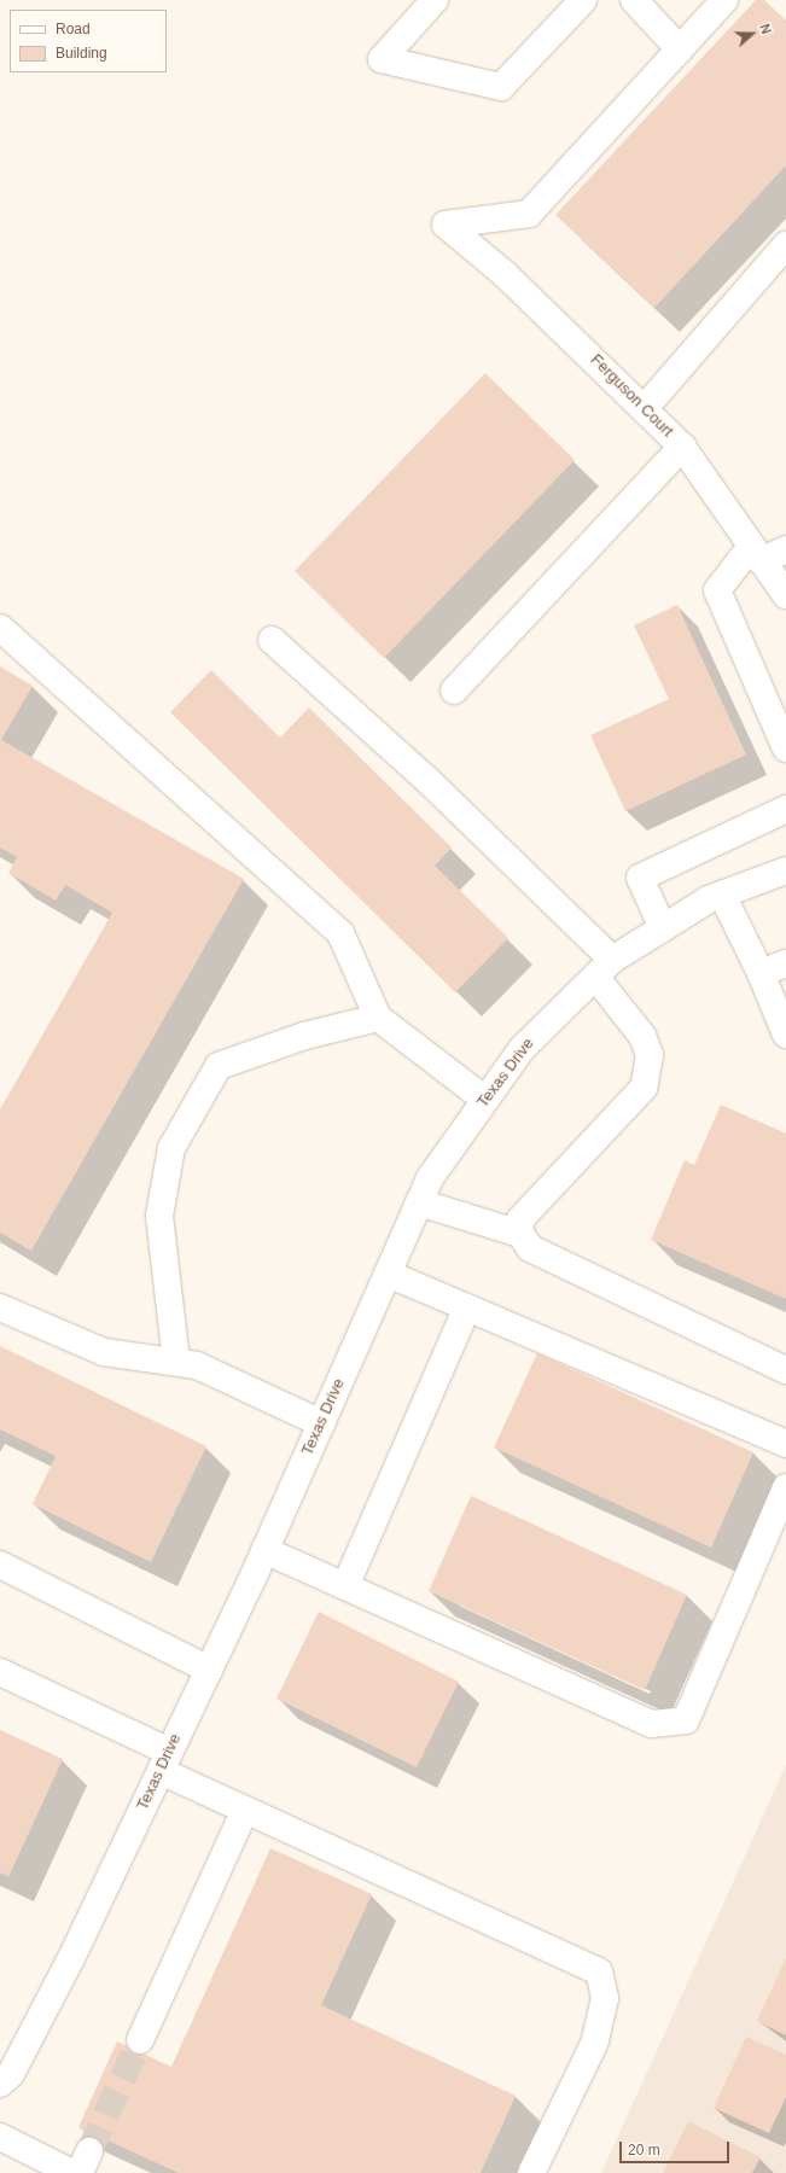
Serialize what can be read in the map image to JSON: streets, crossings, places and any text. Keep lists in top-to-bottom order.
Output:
{
  "streets": {
    "street": ["Ferguson Court", "Texas Drive"]
  },
  "legend": ["Road", "Building"],
  "scale_bar": "20 m",
  "north": "right"
}
